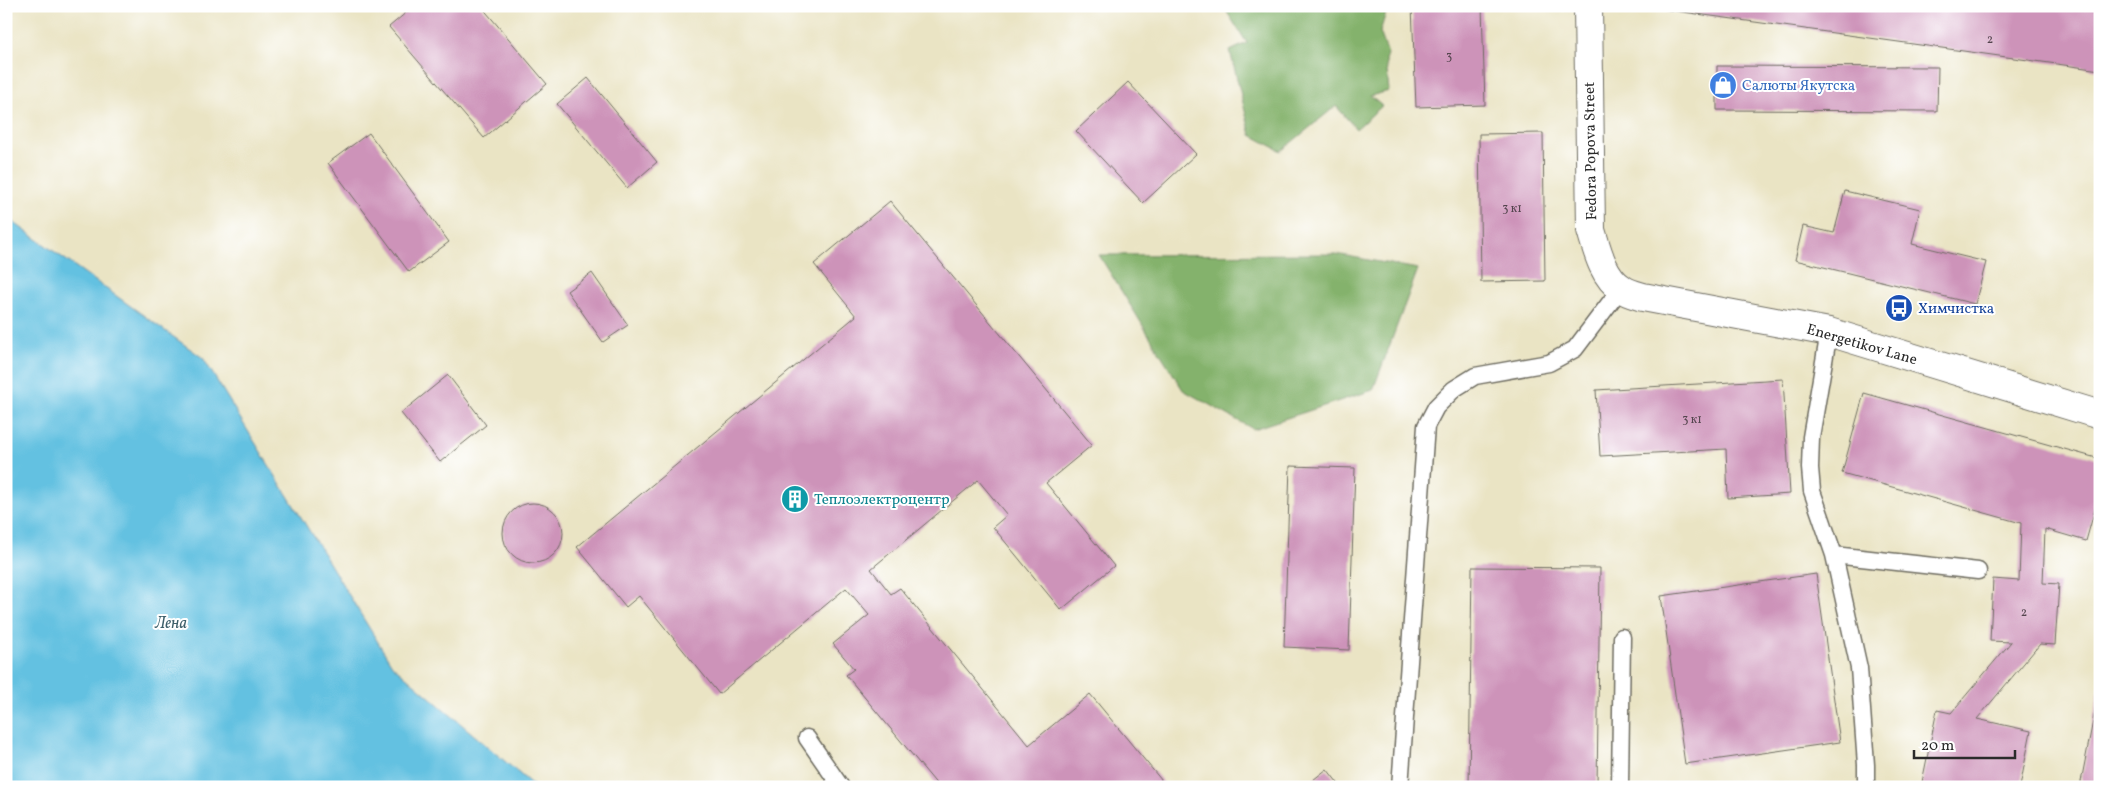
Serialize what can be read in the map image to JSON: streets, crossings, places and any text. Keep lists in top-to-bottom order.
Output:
{
  "streets": {
    "street": ["Fedora Popova Street", "Energetikov Lane"]
  },
  "crossings": [
    ["Fedora Popova Street", "Energetikov Lane"]
  ],
  "water": ["Лена"],
  "places": {
    "shop": ["Салюты Якутска"],
    "bus stop": ["Химчистка"],
    "building": ["Теплоэлектроцентр"]
  },
  "house_numbers": [
    "2",
    "3",
    "3 к1",
    "3 к1",
    "2"
  ],
  "scale_bar": "20 m"
}
